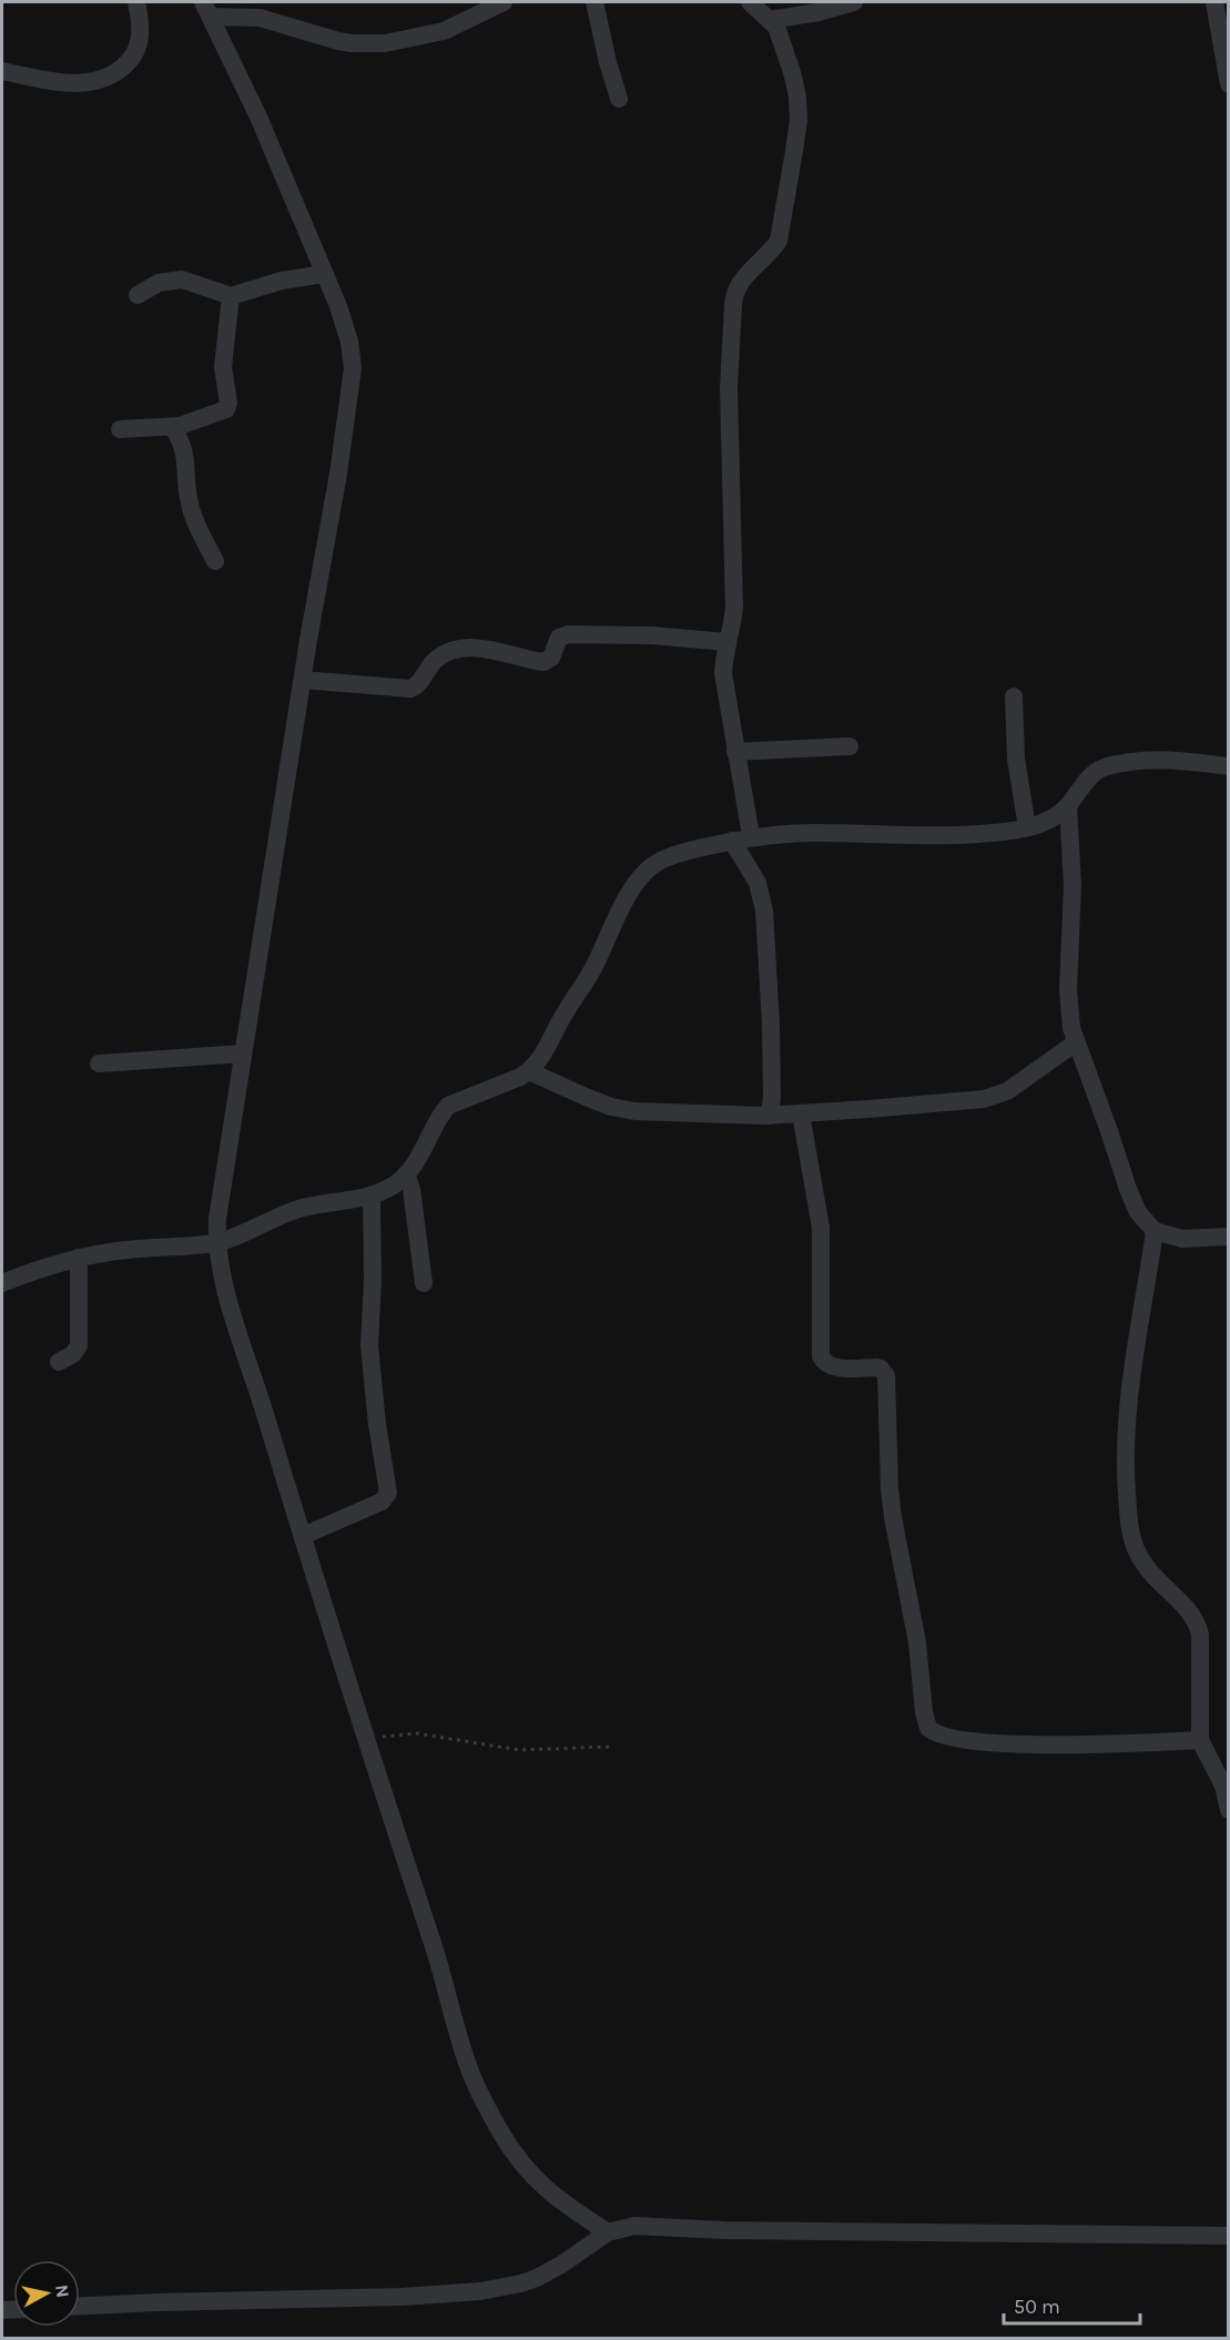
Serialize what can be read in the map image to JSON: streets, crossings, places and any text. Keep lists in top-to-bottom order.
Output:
{
  "scale_bar": "50 m",
  "north": "right"
}
